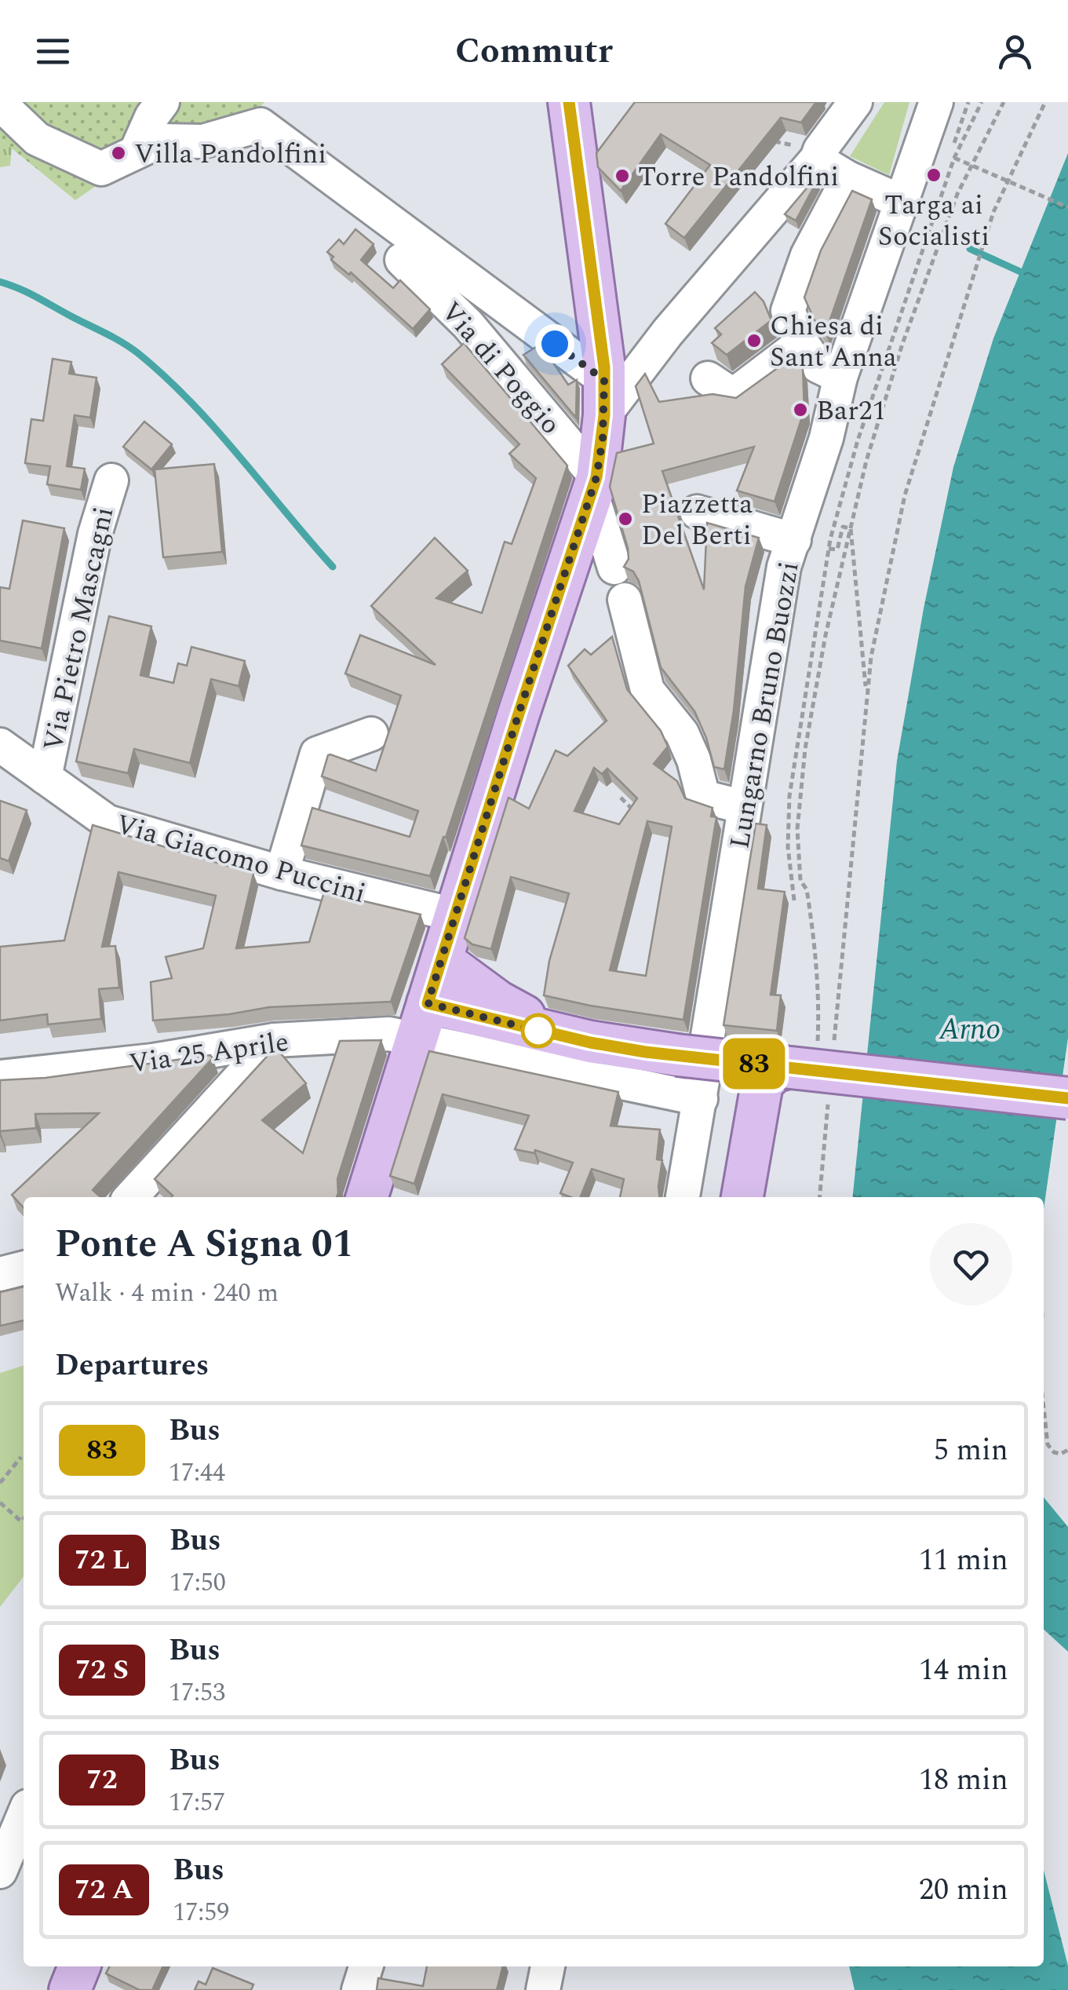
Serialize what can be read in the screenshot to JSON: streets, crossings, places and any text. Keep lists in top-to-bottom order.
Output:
{
  "streets": {
    "street": [
      "Via di Poggio",
      "Via Pietro Mascagni",
      "Lungarno Bruno Buozzi",
      "Via Giacomo Puccini",
      "Via 25 Aprile"
    ]
  },
  "crossings": [
    ["Via Pietro Mascagni", "Via Giacomo Puccini"],
    ["Lungarno Bruno Buozzi", "Via 25 Aprile"]
  ],
  "water": ["Arno"],
  "places": [
    "Villa Pandolfini",
    "Targa ai Socialisti",
    "Torre Pandolfini",
    "Chiesa di Sant'Anna",
    "Bar21",
    "Piazzetta Del Berti"
  ],
  "lines": ["bus line 83"],
  "page": {
    "header": "Commutr",
    "on_map": "83",
    "heading": [
      ["Ponte A Signa 01", "Walk · 4 min · 240 m"],
      "Departures"
    ],
    "list": [
      {
        "mark": "83",
        "name": "Bus",
        "note": "17:44",
        "value": "5 min"
      },
      {
        "mark": "72 L",
        "name": "Bus",
        "note": "17:50",
        "value": "11 min"
      },
      {
        "mark": "72 S",
        "name": "Bus",
        "note": "17:53",
        "value": "14 min"
      },
      {
        "mark": "72",
        "name": "Bus",
        "note": "17:57",
        "value": "18 min"
      },
      {
        "mark": "72 A",
        "name": "Bus",
        "note": "17:59",
        "value": "20 min"
      }
    ]
  }
}
